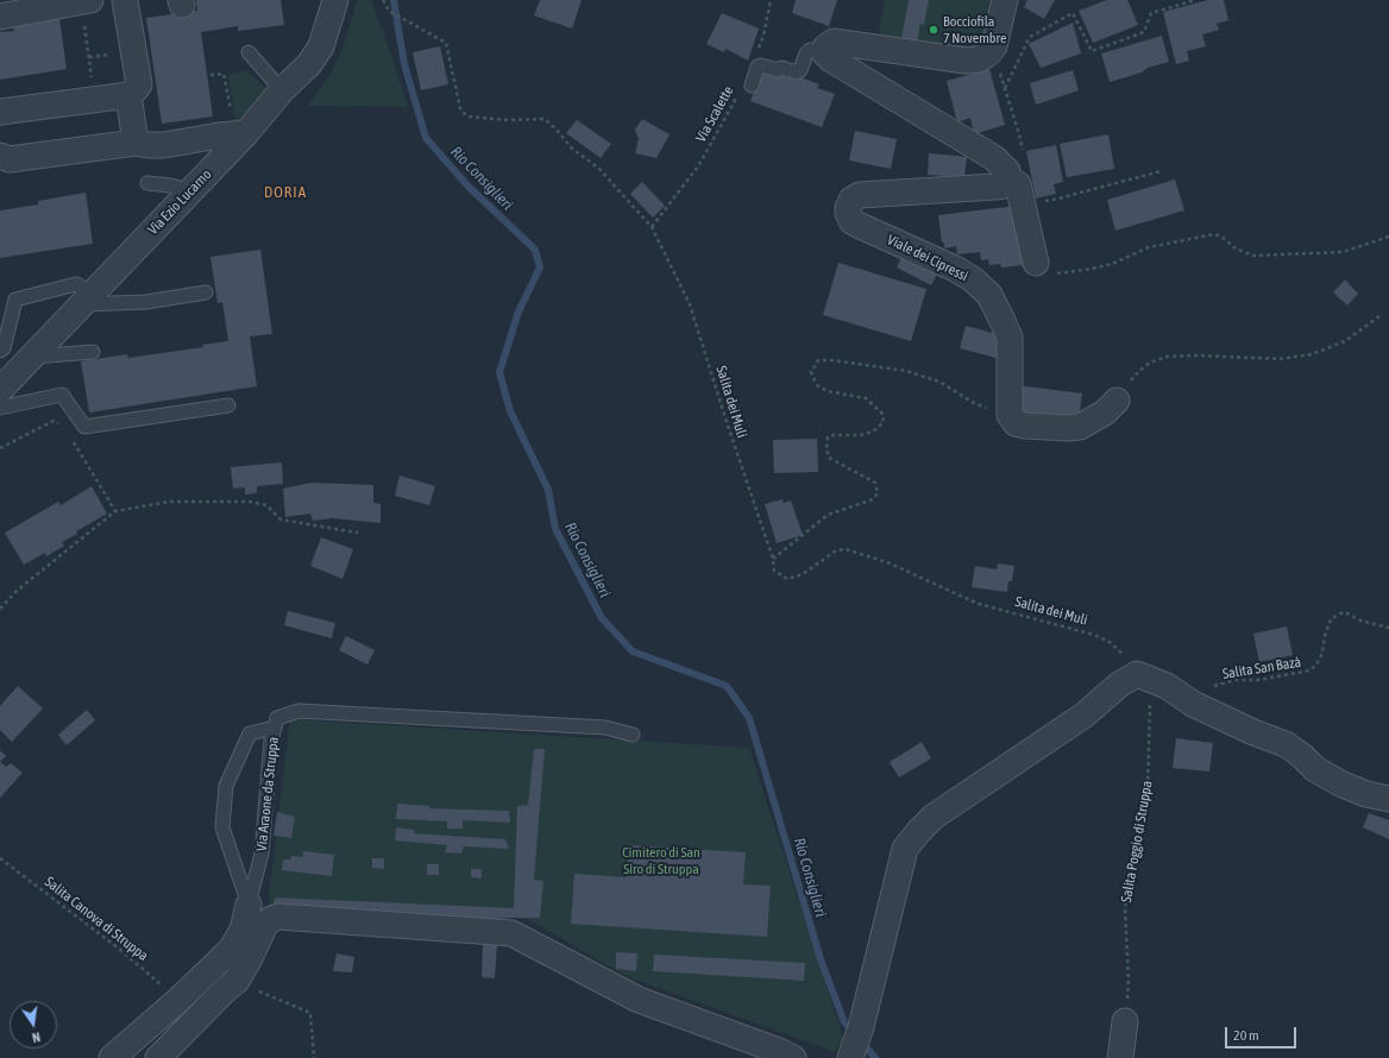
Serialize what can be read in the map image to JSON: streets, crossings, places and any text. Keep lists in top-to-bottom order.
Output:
{
  "streets": {
    "street": ["Via Ezio Lucarno", "Viale dei Cipressi", "Via Araone da Struppa"],
    "path": [
      "Via Scalette",
      "Salita dei Muli",
      "Salita San Bazà",
      "Salita Poggio di Struppa",
      "Salita Canova di Struppa"
    ]
  },
  "crossings": [
    ["Via Scalette", "Salita dei Muli"],
    ["Salita dei Muli", "Salita Poggio di Struppa"],
    ["Via Araone da Struppa", "Salita Canova di Struppa"]
  ],
  "districts": ["DORIA"],
  "water": ["Rio Consiglieri"],
  "parks": ["Cimitero di San Siro di Struppa"],
  "places": ["Bocciofila 7 Novembre"],
  "scale_bar": "20 m",
  "north": "bottom"
}
